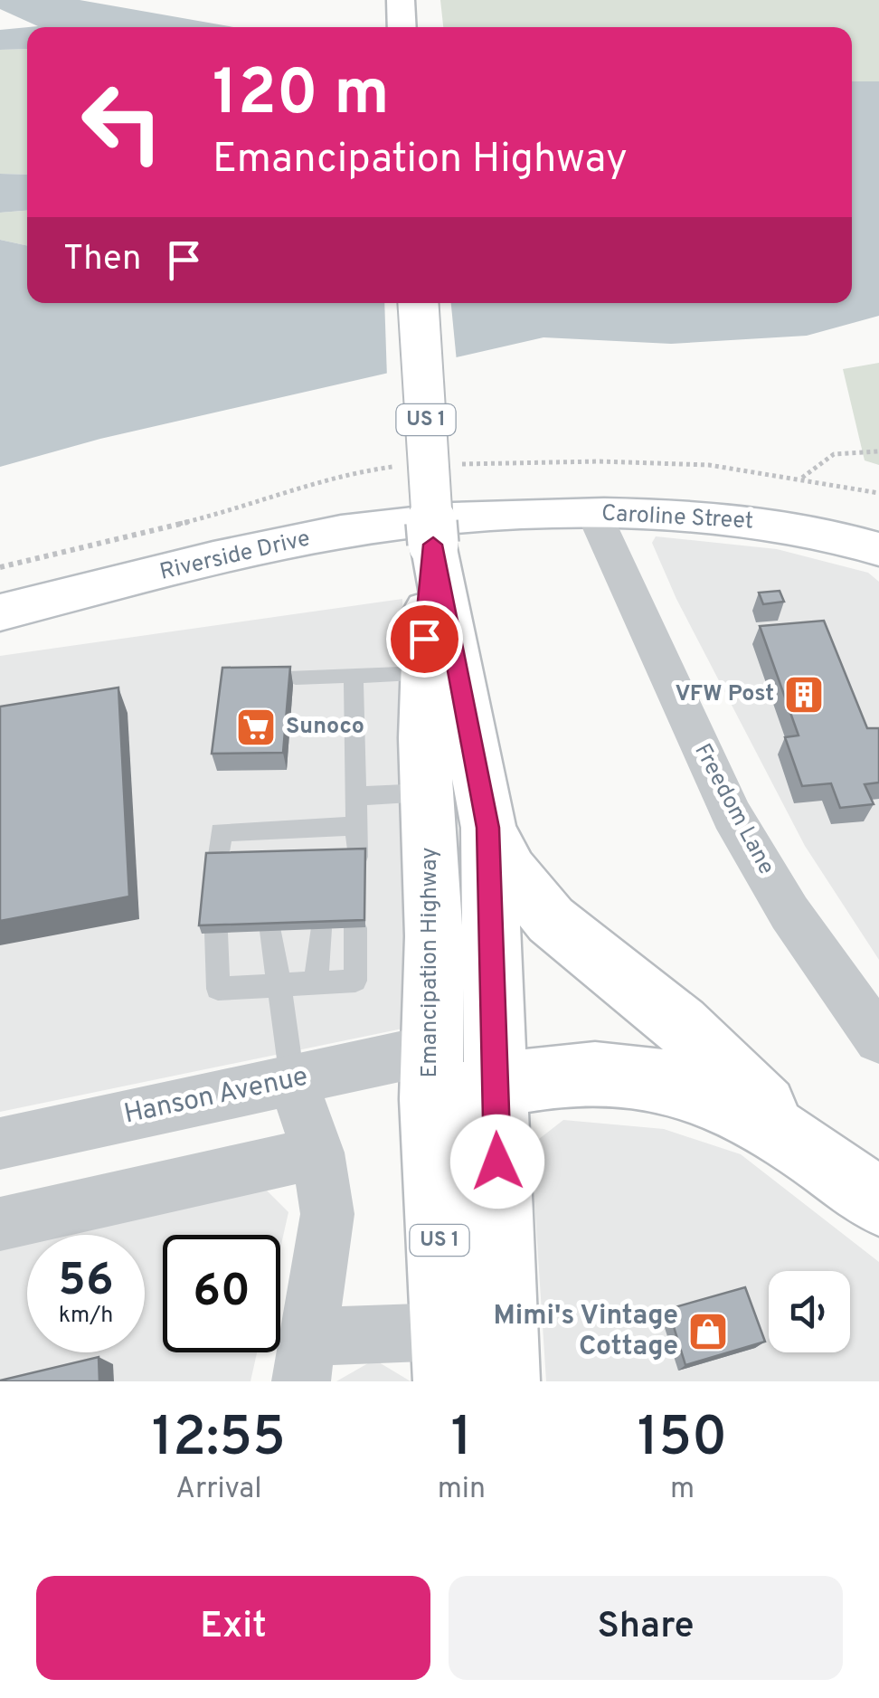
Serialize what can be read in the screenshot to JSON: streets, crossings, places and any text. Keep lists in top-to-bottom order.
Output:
{
  "streets": {
    "main road": [
      "US 1",
      "Caroline Street",
      "Riverside Drive",
      "Emancipation Highway",
      "Hanson Avenue"
    ],
    "street": ["Freedom Lane"]
  },
  "crossings": [
    ["Caroline Street", "Riverside Drive"],
    ["Caroline Street", "Freedom Lane"],
    ["Emancipation Highway", "Hanson Avenue"]
  ],
  "places": {
    "building": ["VFW Post"],
    "supermarket": ["Sunoco"],
    "shop": ["Mimi's Vintage Cottage"]
  },
  "page": {
    "turn": ["120 m", "Emancipation Highway"],
    "then": "Then",
    "speed": "56 km/h",
    "limit": "60",
    "eta": [
      "12:55",
      "Arrival",
      "1",
      "min",
      "150",
      "m"
    ],
    "buttons": ["Exit", "Share"]
  }
}
